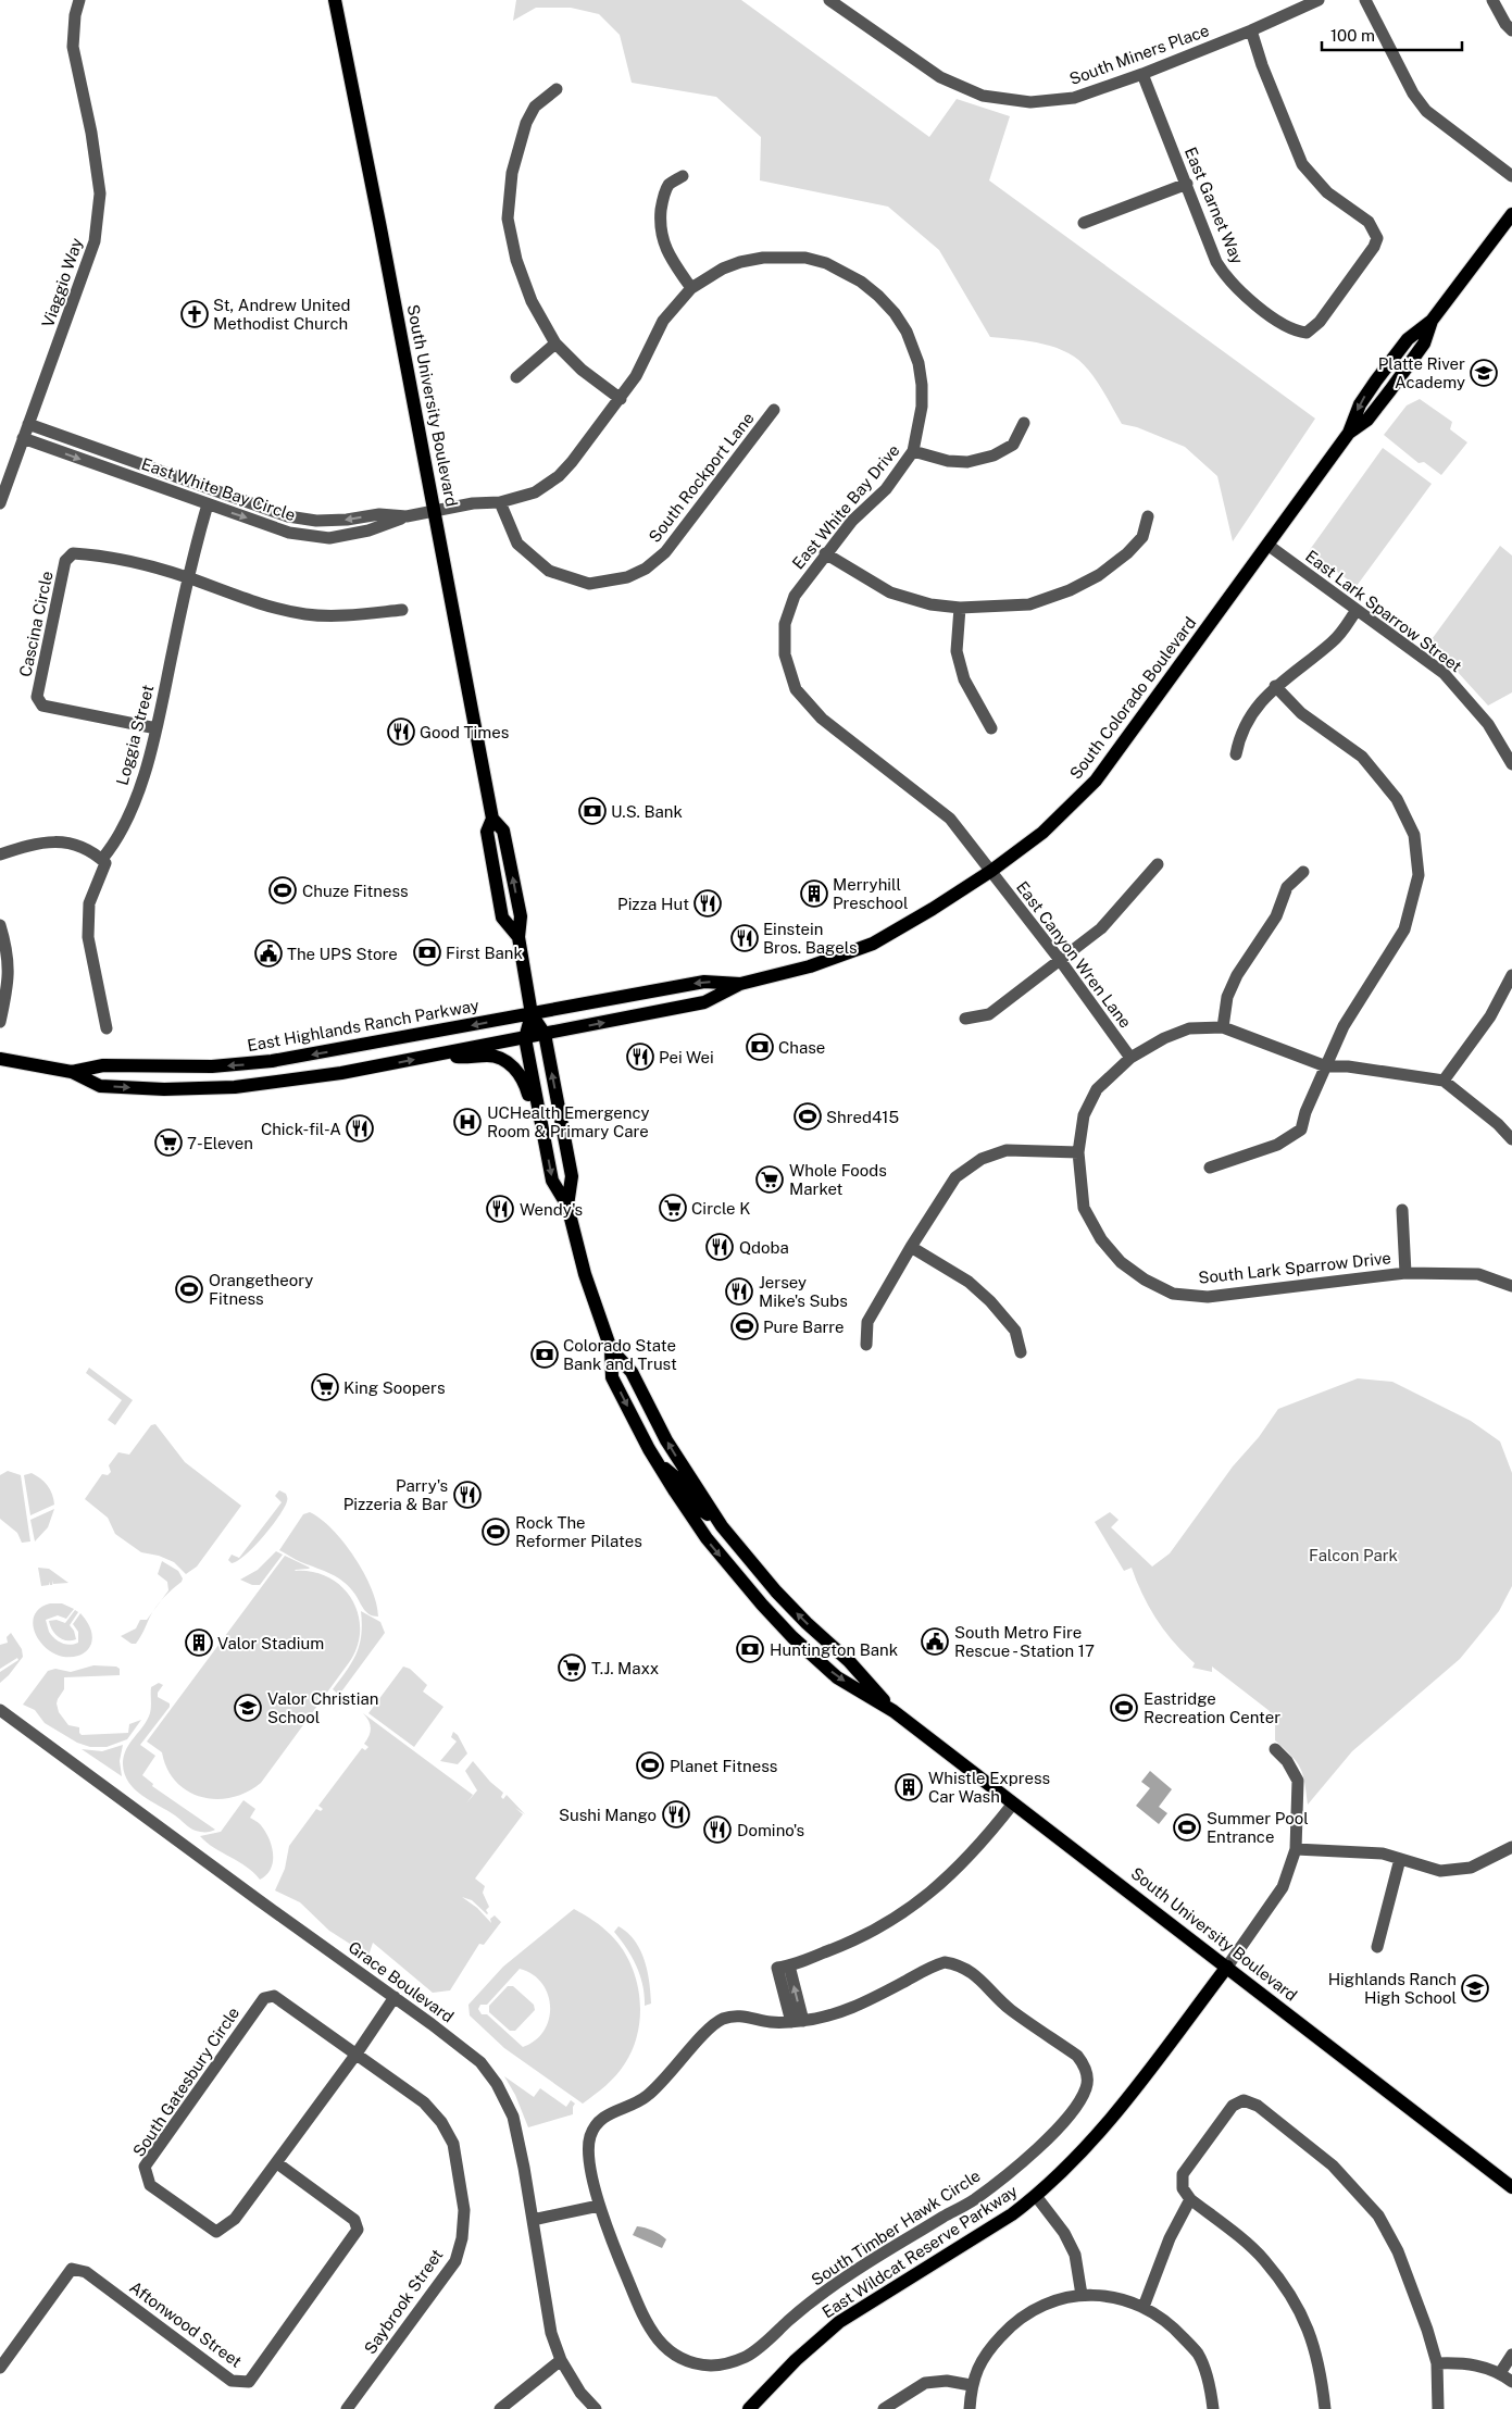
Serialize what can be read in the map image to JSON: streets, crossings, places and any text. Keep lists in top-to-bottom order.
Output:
{
  "streets": {
    "main road": [
      "South University Boulevard",
      "South Colorado Boulevard",
      "East Highlands Ranch Parkway",
      "East Wildcat Reserve Parkway"
    ],
    "street": [
      "South Miners Place",
      "East Garnet Way",
      "Viaggio Way",
      "South Rockport Lane",
      "East White Bay Circle",
      "East White Bay Drive",
      "East Lark Sparrow Street",
      "Cascina Circle",
      "Loggia Street",
      "East Canyon Wren Lane",
      "South Lark Sparrow Drive",
      "Grace Boulevard",
      "South Gatesbury Circle",
      "South Timber Hawk Circle",
      "Saybrook Street",
      "Aftonwood Street"
    ]
  },
  "crossings": [
    ["South Miners Place", "East Garnet Way"],
    ["Viaggio Way", "East White Bay Circle"],
    ["South University Boulevard", "East White Bay Drive"],
    ["South University Boulevard", "South Colorado Boulevard"],
    ["South University Boulevard", "East Highlands Ranch Parkway"],
    ["South University Boulevard", "East Wildcat Reserve Parkway"],
    ["South Rockport Lane", "East White Bay Drive"],
    ["East White Bay Circle", "East White Bay Drive"],
    ["East White Bay Circle", "Loggia Street"],
    ["East White Bay Drive", "South Colorado Boulevard"],
    ["East White Bay Drive", "East Canyon Wren Lane"],
    ["East Lark Sparrow Street", "South Colorado Boulevard"],
    ["Cascina Circle", "Loggia Street"],
    ["South Colorado Boulevard", "East Canyon Wren Lane"],
    ["South Colorado Boulevard", "East Highlands Ranch Parkway"],
    ["East Canyon Wren Lane", "South Lark Sparrow Drive"],
    ["Grace Boulevard", "South Gatesbury Circle"],
    ["South Gatesbury Circle", "Saybrook Street"],
    ["South Gatesbury Circle", "Aftonwood Street"]
  ],
  "parks": ["Falcon Park"],
  "places": {
    "church": ["St, Andrew United Methodist Church"],
    "school or university": ["Platte River Academy", "Valor Christian School", "Highlands Ranch High School"],
    "restaurant": [
      "Good Times",
      "Pizza Hut",
      "Einstein Bros. Bagels",
      "Pei Wei",
      "Chick-fil-A",
      "Wendy's",
      "Qdoba",
      "Jersey Mike's Subs",
      "Parry's Pizzeria & Bar",
      "Sushi Mango",
      "Domino's"
    ],
    "bank": [
      "U.S. Bank",
      "First Bank",
      "Chase",
      "Colorado State Bank and Trust",
      "Huntington Bank"
    ],
    "sports": [
      "Chuze Fitness",
      "Shred415",
      "Orangetheory Fitness",
      "Pure Barre",
      "Rock The Reformer Pilates",
      "Eastridge Recreation Center",
      "Planet Fitness",
      "Summer Pool Entrance"
    ],
    "building": ["Merryhill Preschool", "Valor Stadium", "Whistle Express Car Wash"],
    "public building": ["The UPS Store", "South Metro Fire Rescue - Station 17"],
    "hospital": ["UCHealth Emergency Room & Primary Care"],
    "supermarket": [
      "7-Eleven",
      "Whole Foods Market",
      "Circle K",
      "King Soopers",
      "T.J. Maxx"
    ]
  },
  "scale_bar": "100 m"
}
